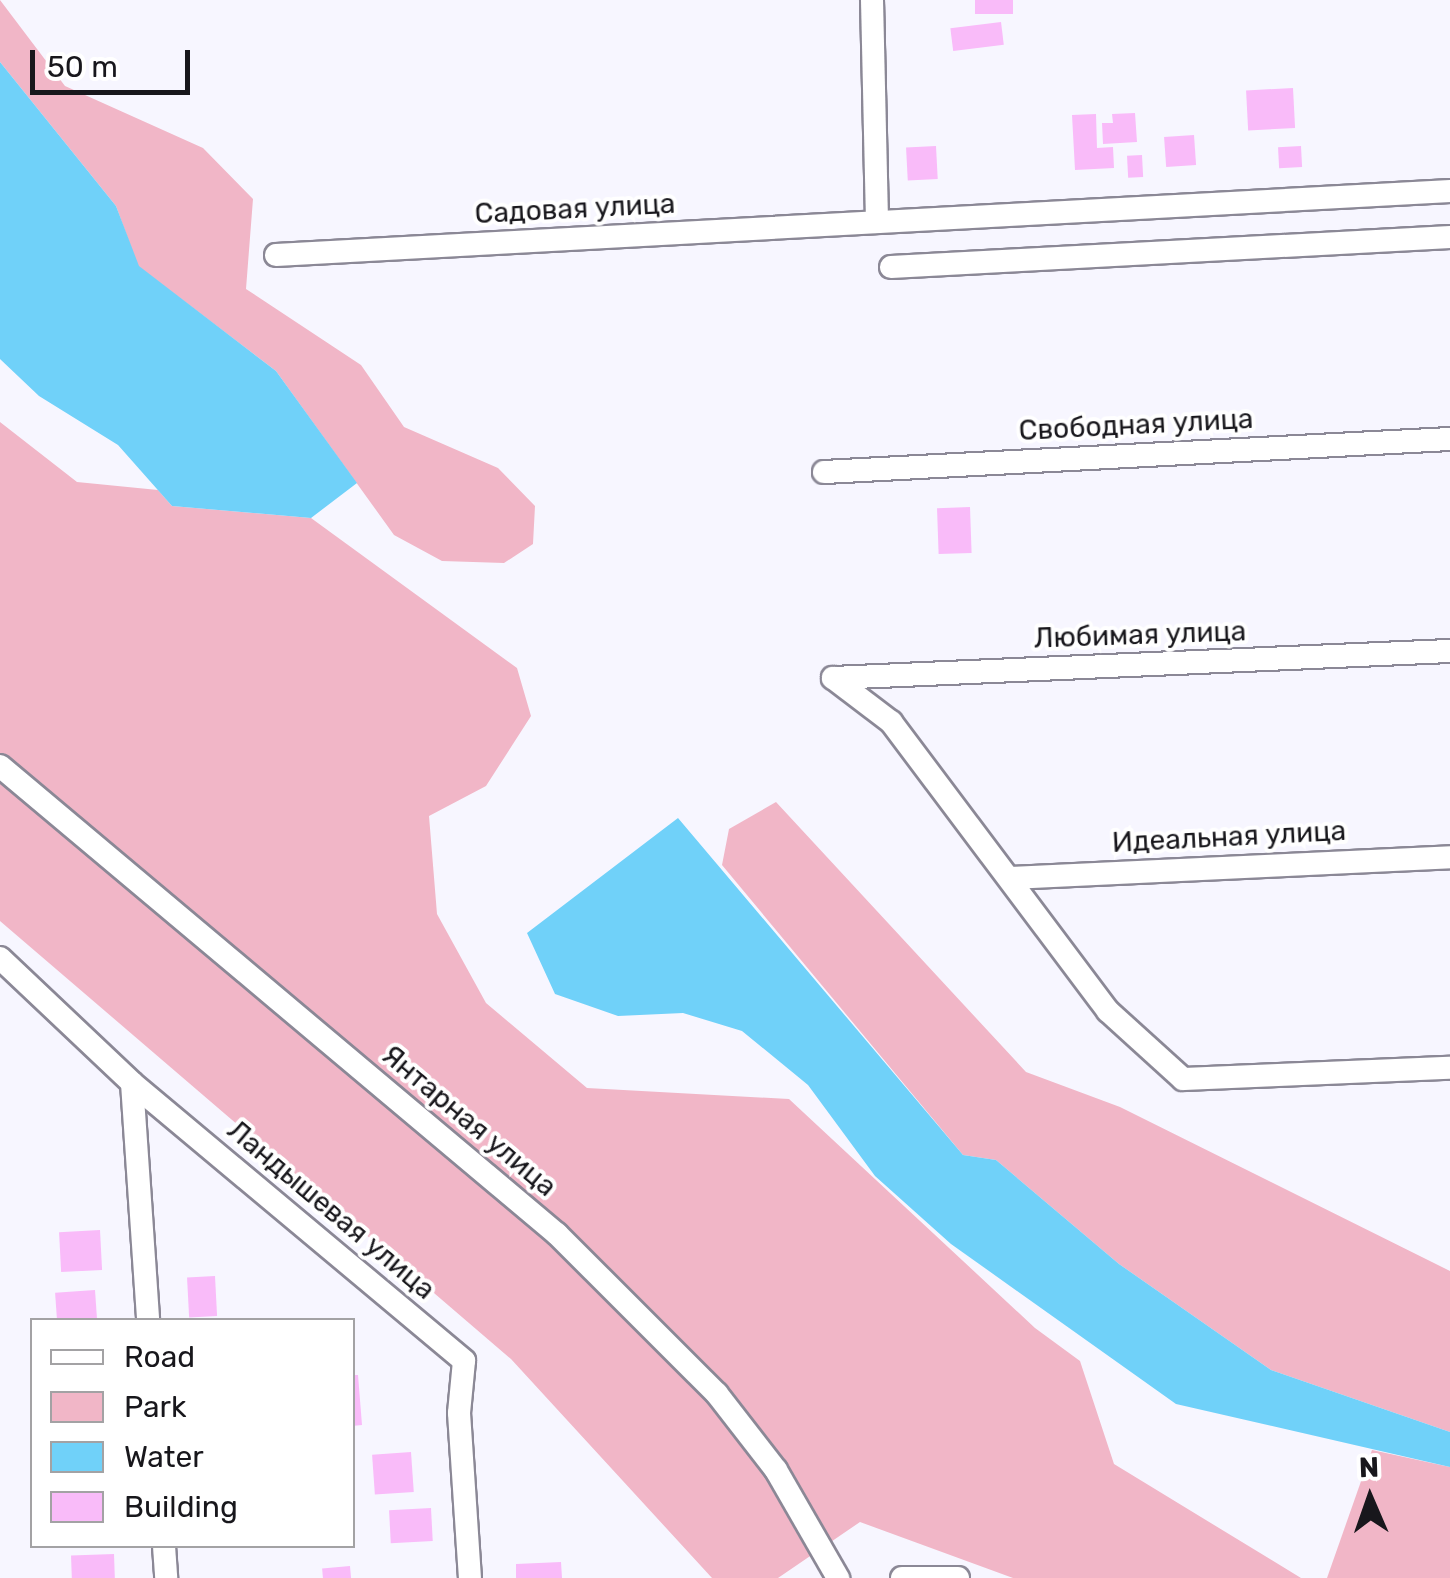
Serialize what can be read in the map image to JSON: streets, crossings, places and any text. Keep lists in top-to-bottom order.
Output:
{
  "streets": {
    "street": [
      "Садовая улица",
      "Свободная улица",
      "Любимая улица",
      "Идеальная улица",
      "Янтарная улица",
      "Ландышевая улица"
    ]
  },
  "crossings": [
    ["Любимая улица", "Идеальная улица"]
  ],
  "legend": [
    "Road",
    "Park",
    "Water",
    "Building"
  ],
  "scale_bar": "50 m",
  "north": "top"
}
